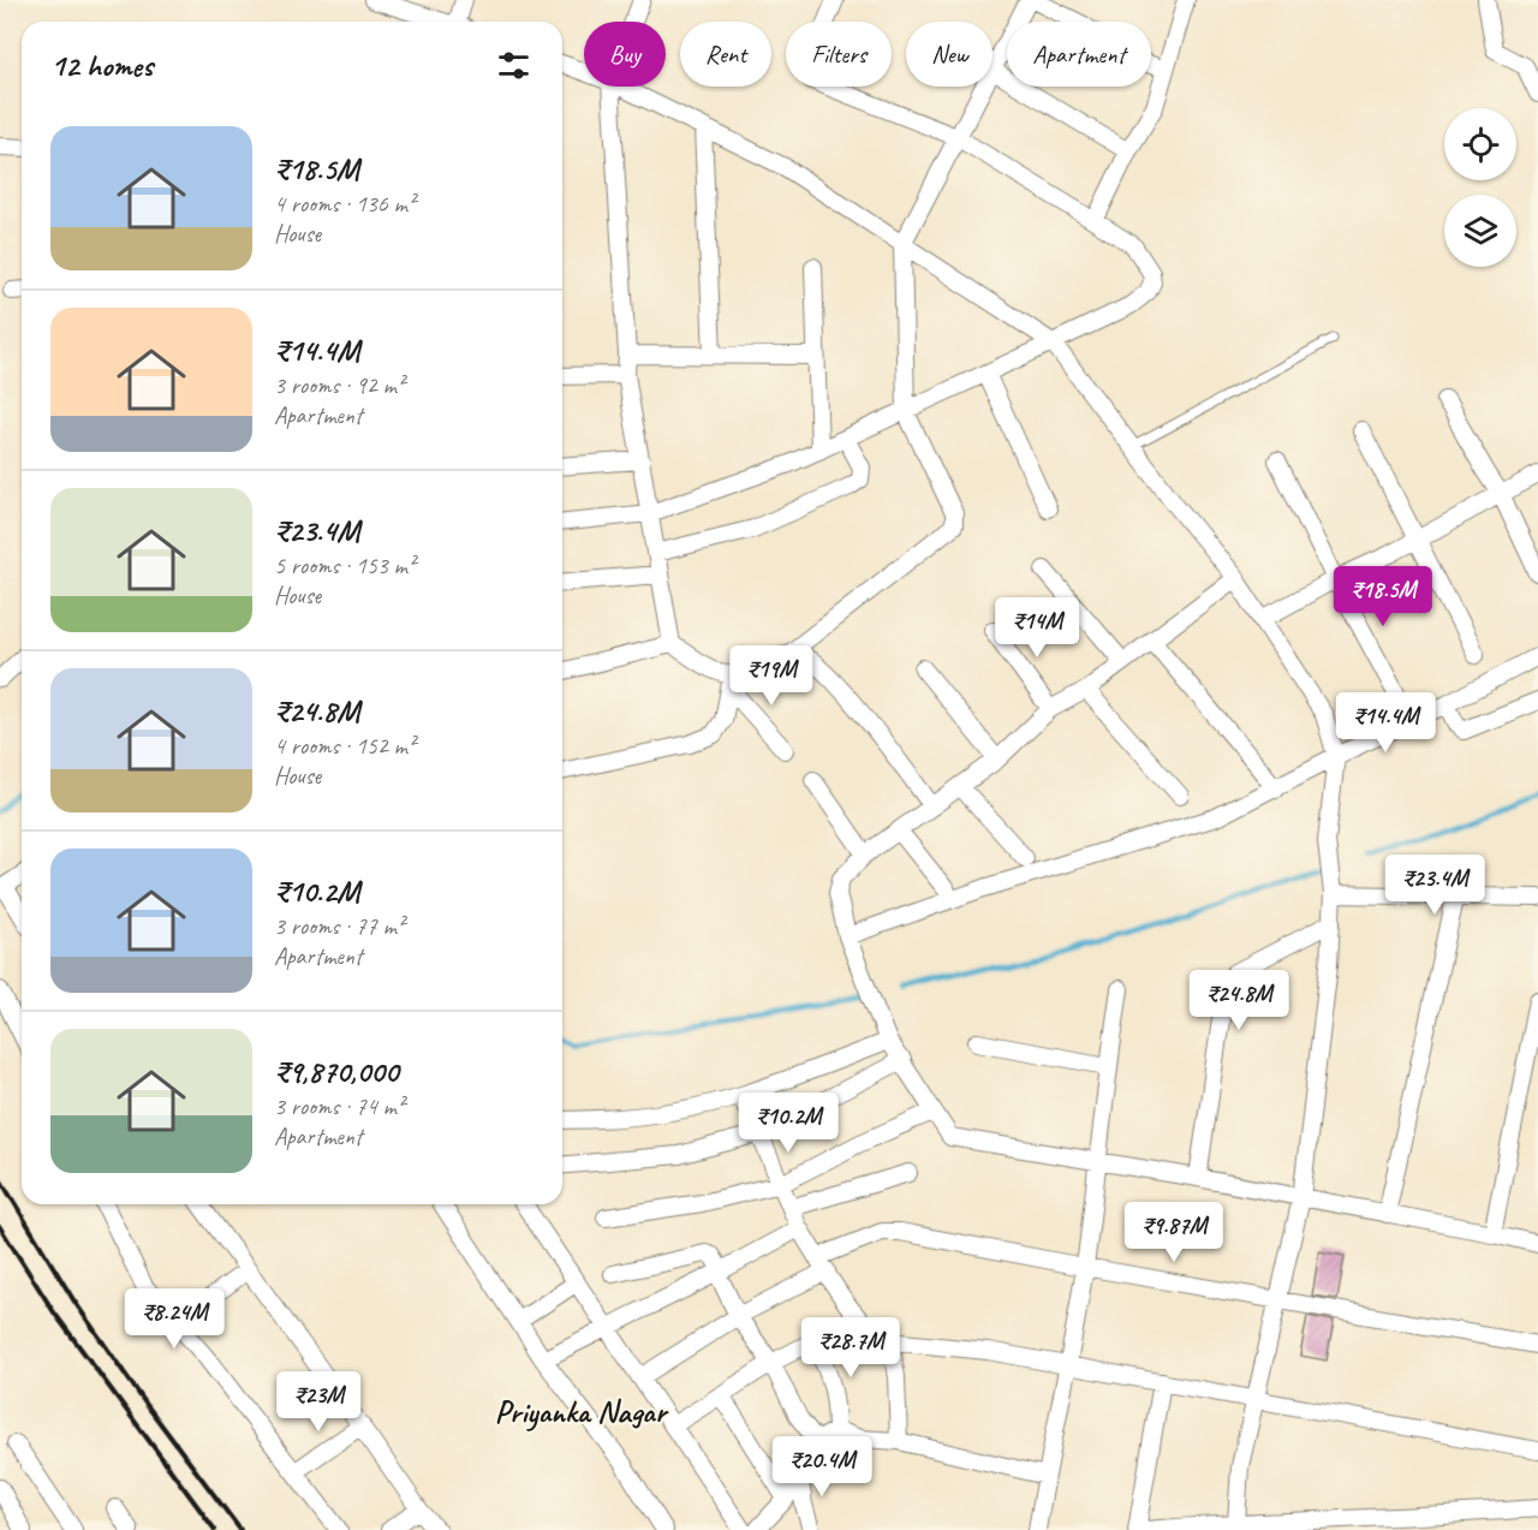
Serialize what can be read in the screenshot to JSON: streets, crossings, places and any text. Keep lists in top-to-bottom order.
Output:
{
  "districts": ["Priyanka Nagar"],
  "page": {
    "chip": [
      "Buy",
      "Rent",
      "Filters",
      "New",
      "Apartment"
    ],
    "heading": "12 homes",
    "list": [
      {
        "name": "₹18.5M",
        "note": "4 rooms · 136 m² · House"
      },
      {
        "name": "₹14.4M",
        "note": "3 rooms · 92 m² · Apartment"
      },
      {
        "name": "₹23.4M",
        "note": "5 rooms · 153 m² · House"
      },
      {
        "name": "₹24.8M",
        "note": "4 rooms · 152 m² · House"
      },
      {
        "name": "₹10.2M",
        "note": "3 rooms · 77 m² · Apartment"
      },
      {
        "name": "₹9,870,000",
        "note": "3 rooms · 74 m² · Apartment"
      }
    ],
    "price": [
      "₹18.5M",
      "₹14M",
      "₹19M",
      "₹14.4M",
      "₹23.4M",
      "₹24.8M",
      "₹10.2M",
      "₹9.87M",
      "₹8.24M",
      "₹28.7M",
      "₹23M",
      "₹20.4M"
    ]
  }
}
